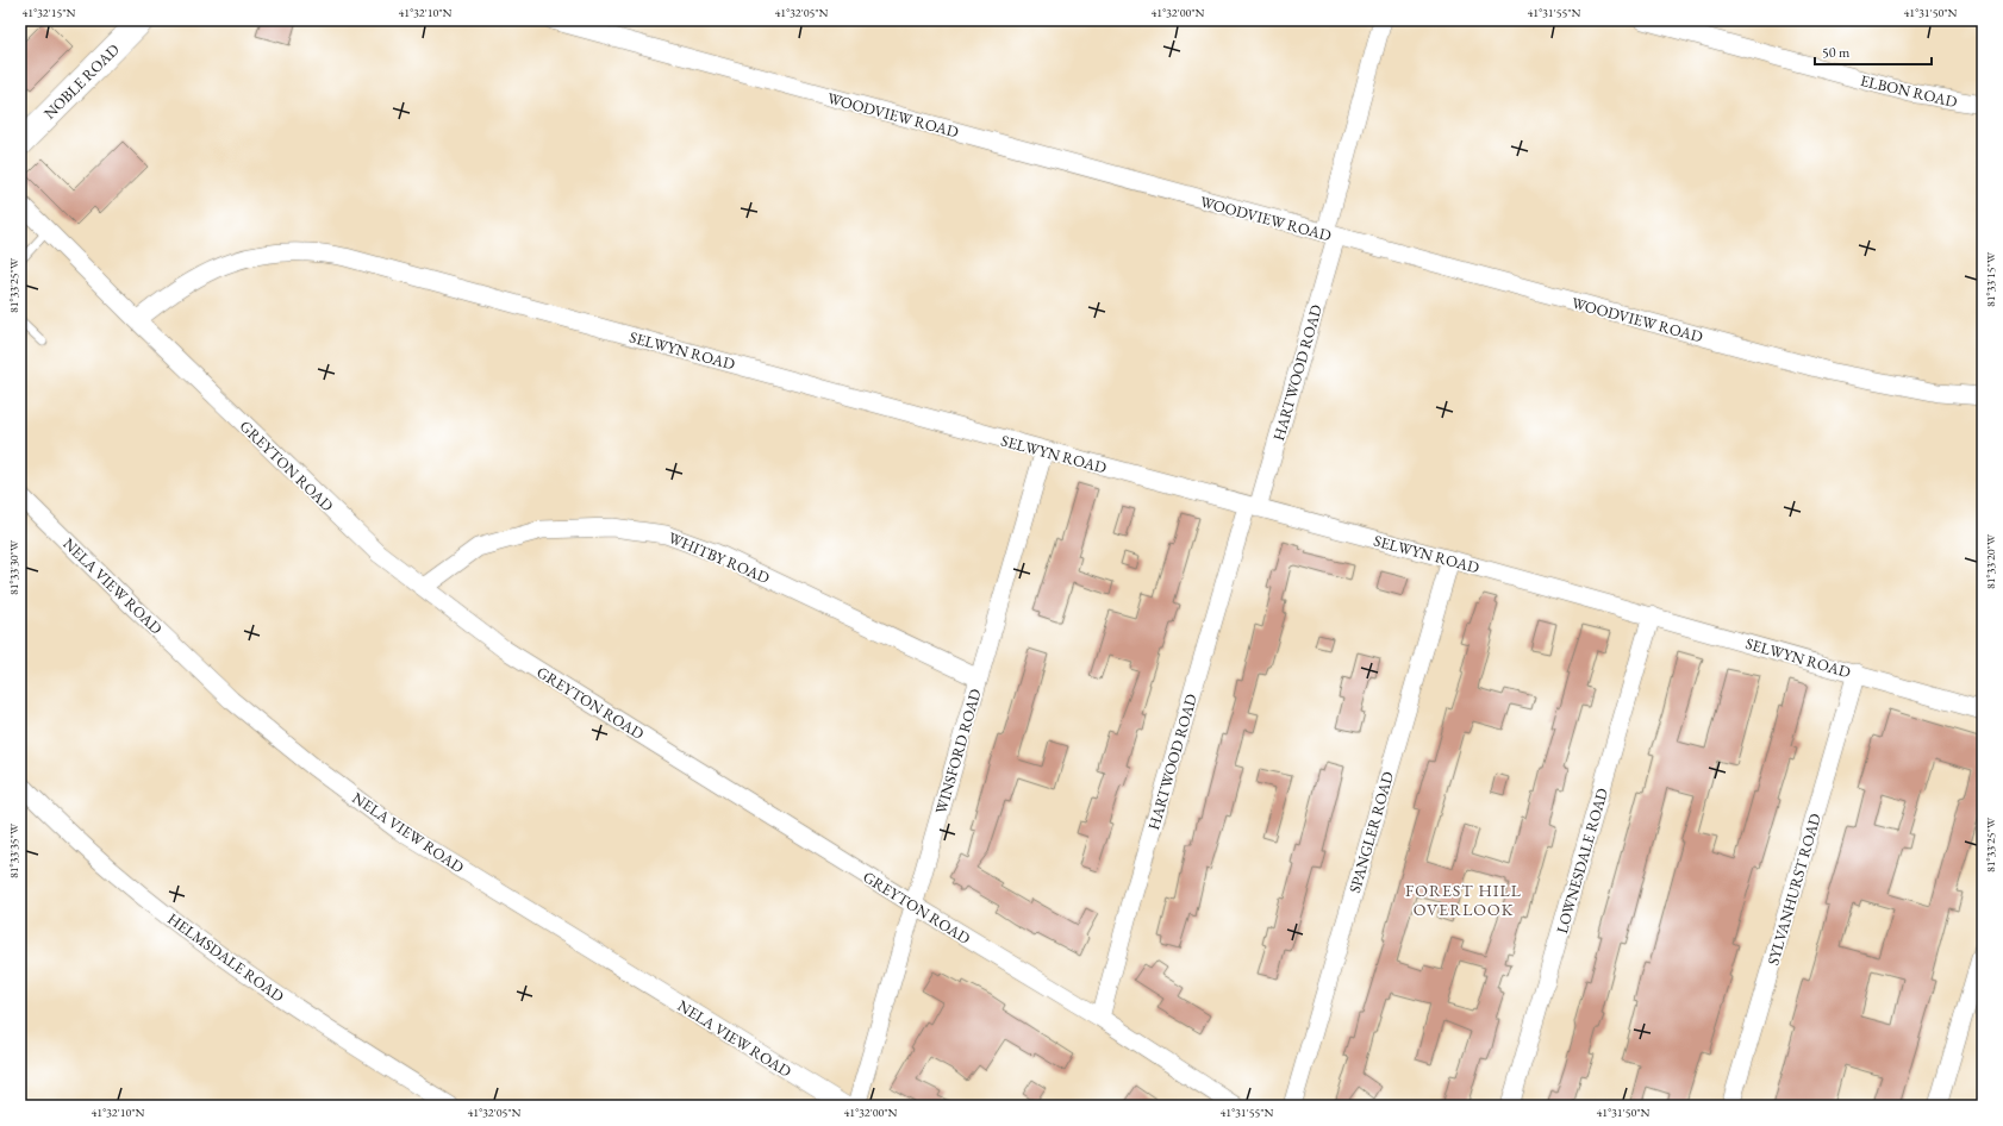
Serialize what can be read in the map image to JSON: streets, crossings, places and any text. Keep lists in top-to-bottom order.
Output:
{
  "streets": {
    "main road": ["NOBLE ROAD"],
    "street": [
      "ELBON ROAD",
      "WOODVIEW ROAD",
      "SELWYN ROAD",
      "HARTWOOD ROAD",
      "GREYTON ROAD",
      "WHITBY ROAD",
      "NELA VIEW ROAD",
      "WINSFORD ROAD",
      "SPANGLER ROAD",
      "LOWNESDALE ROAD",
      "SYLVANHURST ROAD",
      "HELMSDALE ROAD"
    ]
  },
  "crossings": [
    ["WOODVIEW ROAD", "HARTWOOD ROAD"],
    ["SELWYN ROAD", "HARTWOOD ROAD"],
    ["SELWYN ROAD", "GREYTON ROAD"],
    ["SELWYN ROAD", "WINSFORD ROAD"],
    ["SELWYN ROAD", "SPANGLER ROAD"],
    ["SELWYN ROAD", "LOWNESDALE ROAD"],
    ["SELWYN ROAD", "SYLVANHURST ROAD"],
    ["HARTWOOD ROAD", "GREYTON ROAD"],
    ["GREYTON ROAD", "WHITBY ROAD"],
    ["GREYTON ROAD", "WINSFORD ROAD"],
    ["WHITBY ROAD", "WINSFORD ROAD"]
  ],
  "districts": ["FOREST HILL OVERLOOK"],
  "scale_bar": "50 m",
  "coordinates": [
    "41°32'15\"N",
    "41°32'10\"N",
    "41°32'05\"N",
    "41°32'00\"N",
    "41°31'55\"N",
    "41°31'50\"N",
    "81°33'15\"W",
    "81°33'25\"W",
    "81°33'20\"W",
    "81°33'30\"W",
    "81°33'35\"W"
  ]
}
